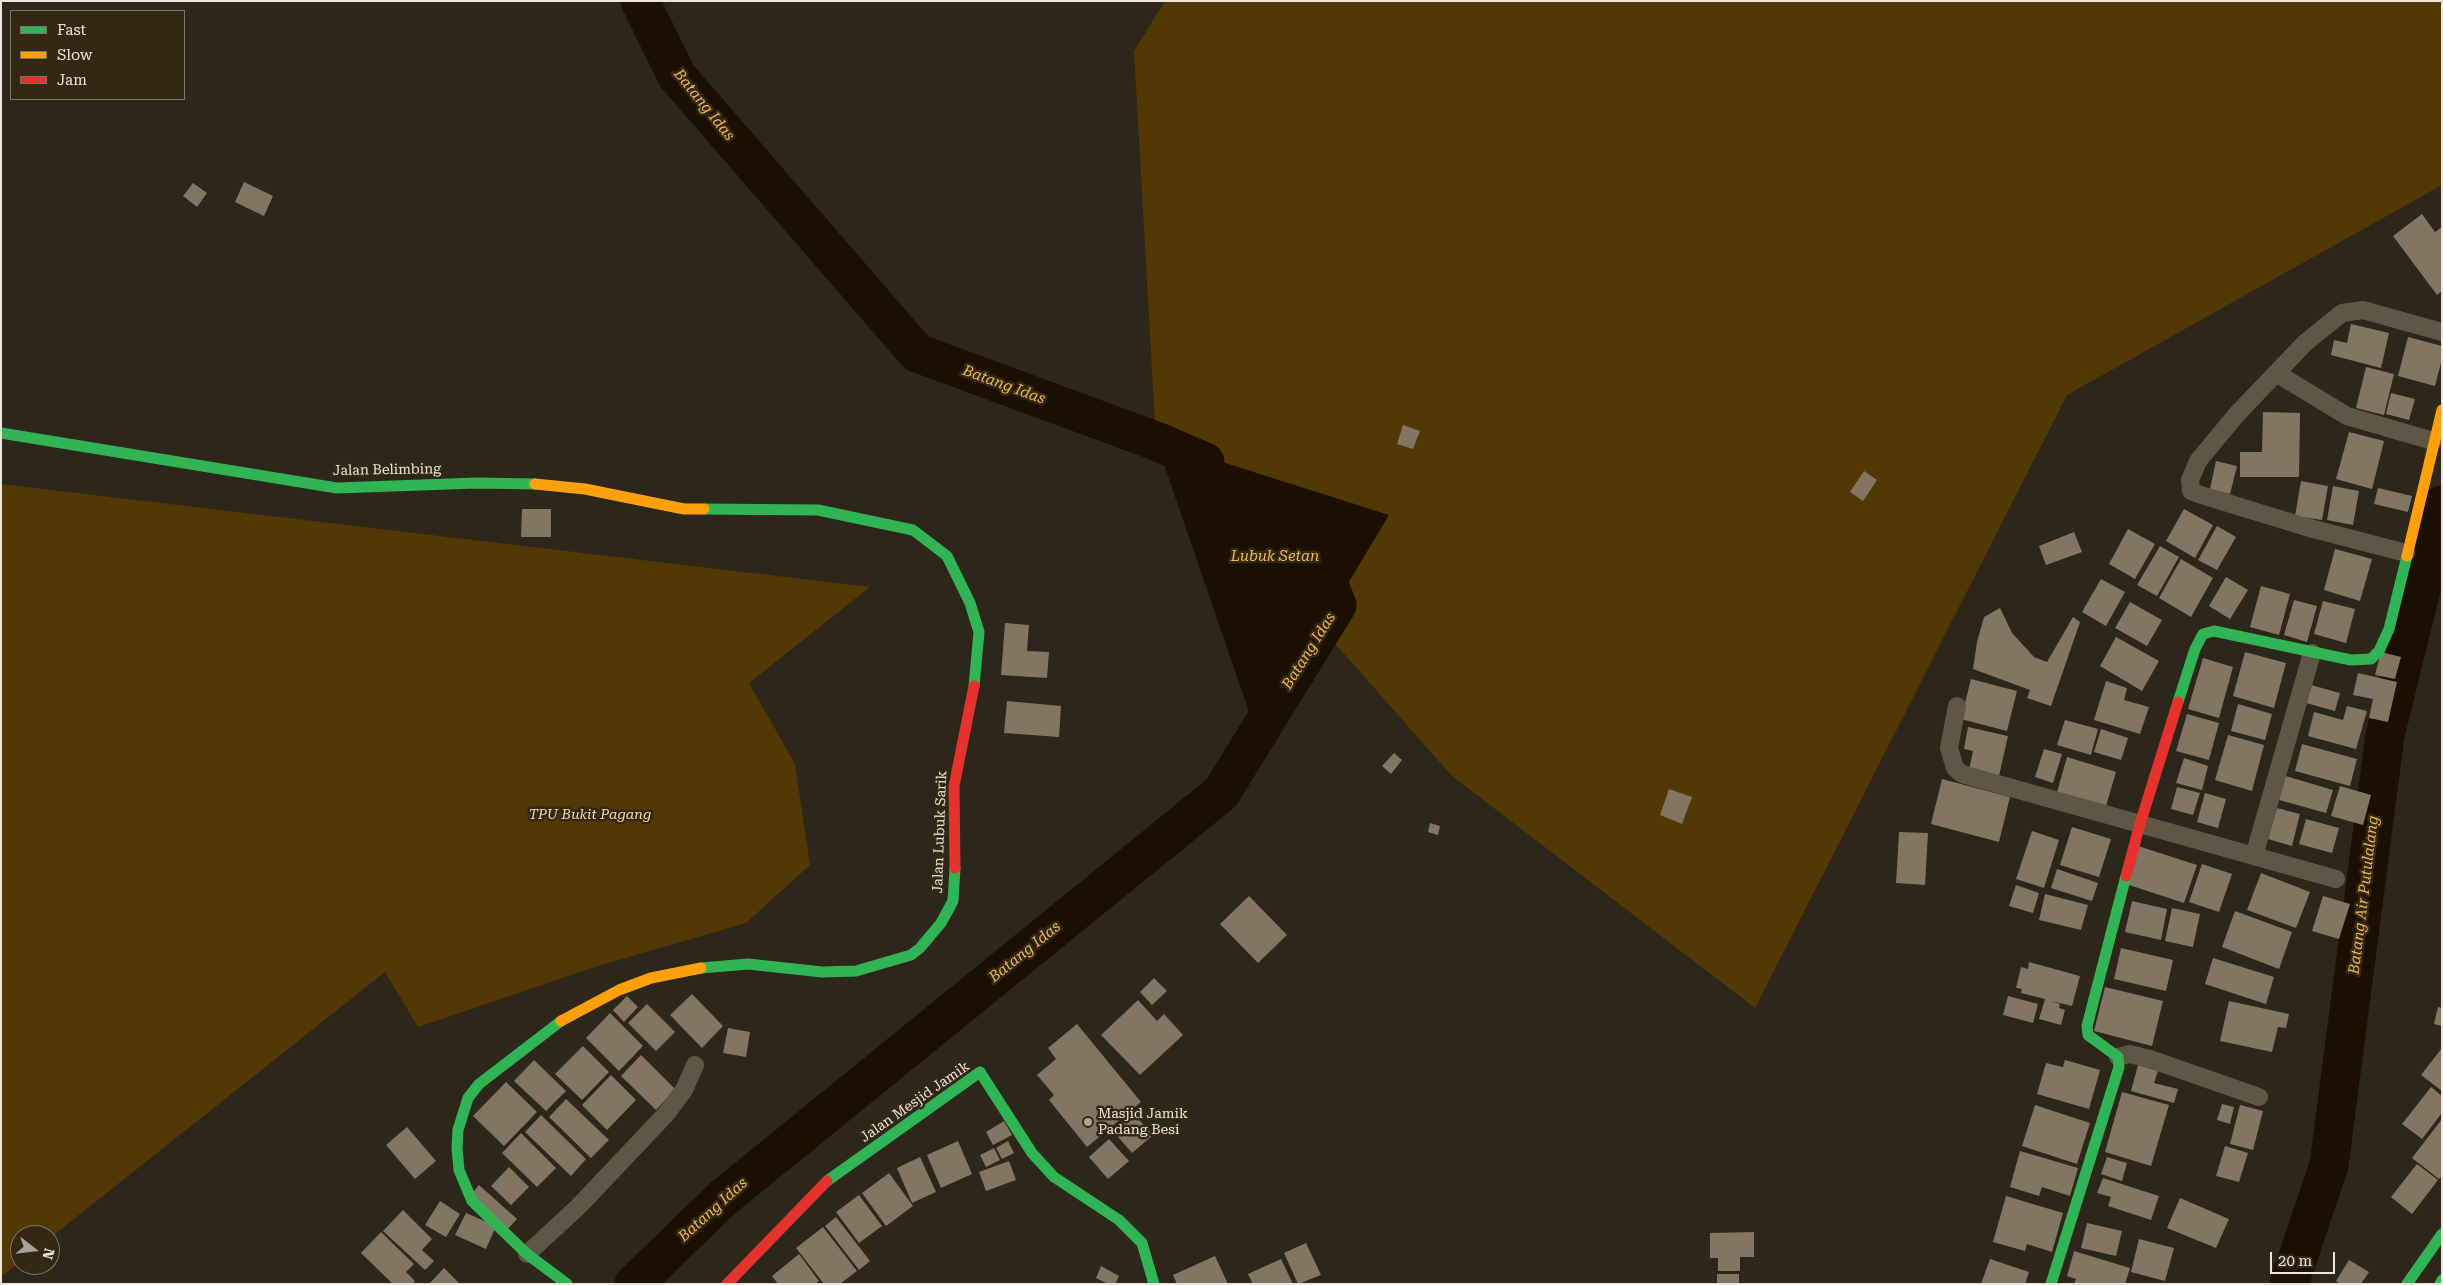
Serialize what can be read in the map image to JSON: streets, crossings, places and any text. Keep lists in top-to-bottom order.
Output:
{
  "streets": {
    "main road": ["Jalan Belimbing", "Jalan Lubuk Sarik", "Jalan Mesjid Jamik"]
  },
  "crossings": [
    ["Jalan Belimbing", "Jalan Lubuk Sarik"]
  ],
  "water": ["Batang Idas", "Lubuk Setan", "Batang Air Putulalang"],
  "parks": ["TPU Bukit Pagang"],
  "places": ["Masjid Jamik Padang Besi"],
  "legend": ["Fast", "Slow", "Jam"],
  "scale_bar": "20 m",
  "north": "right"
}
